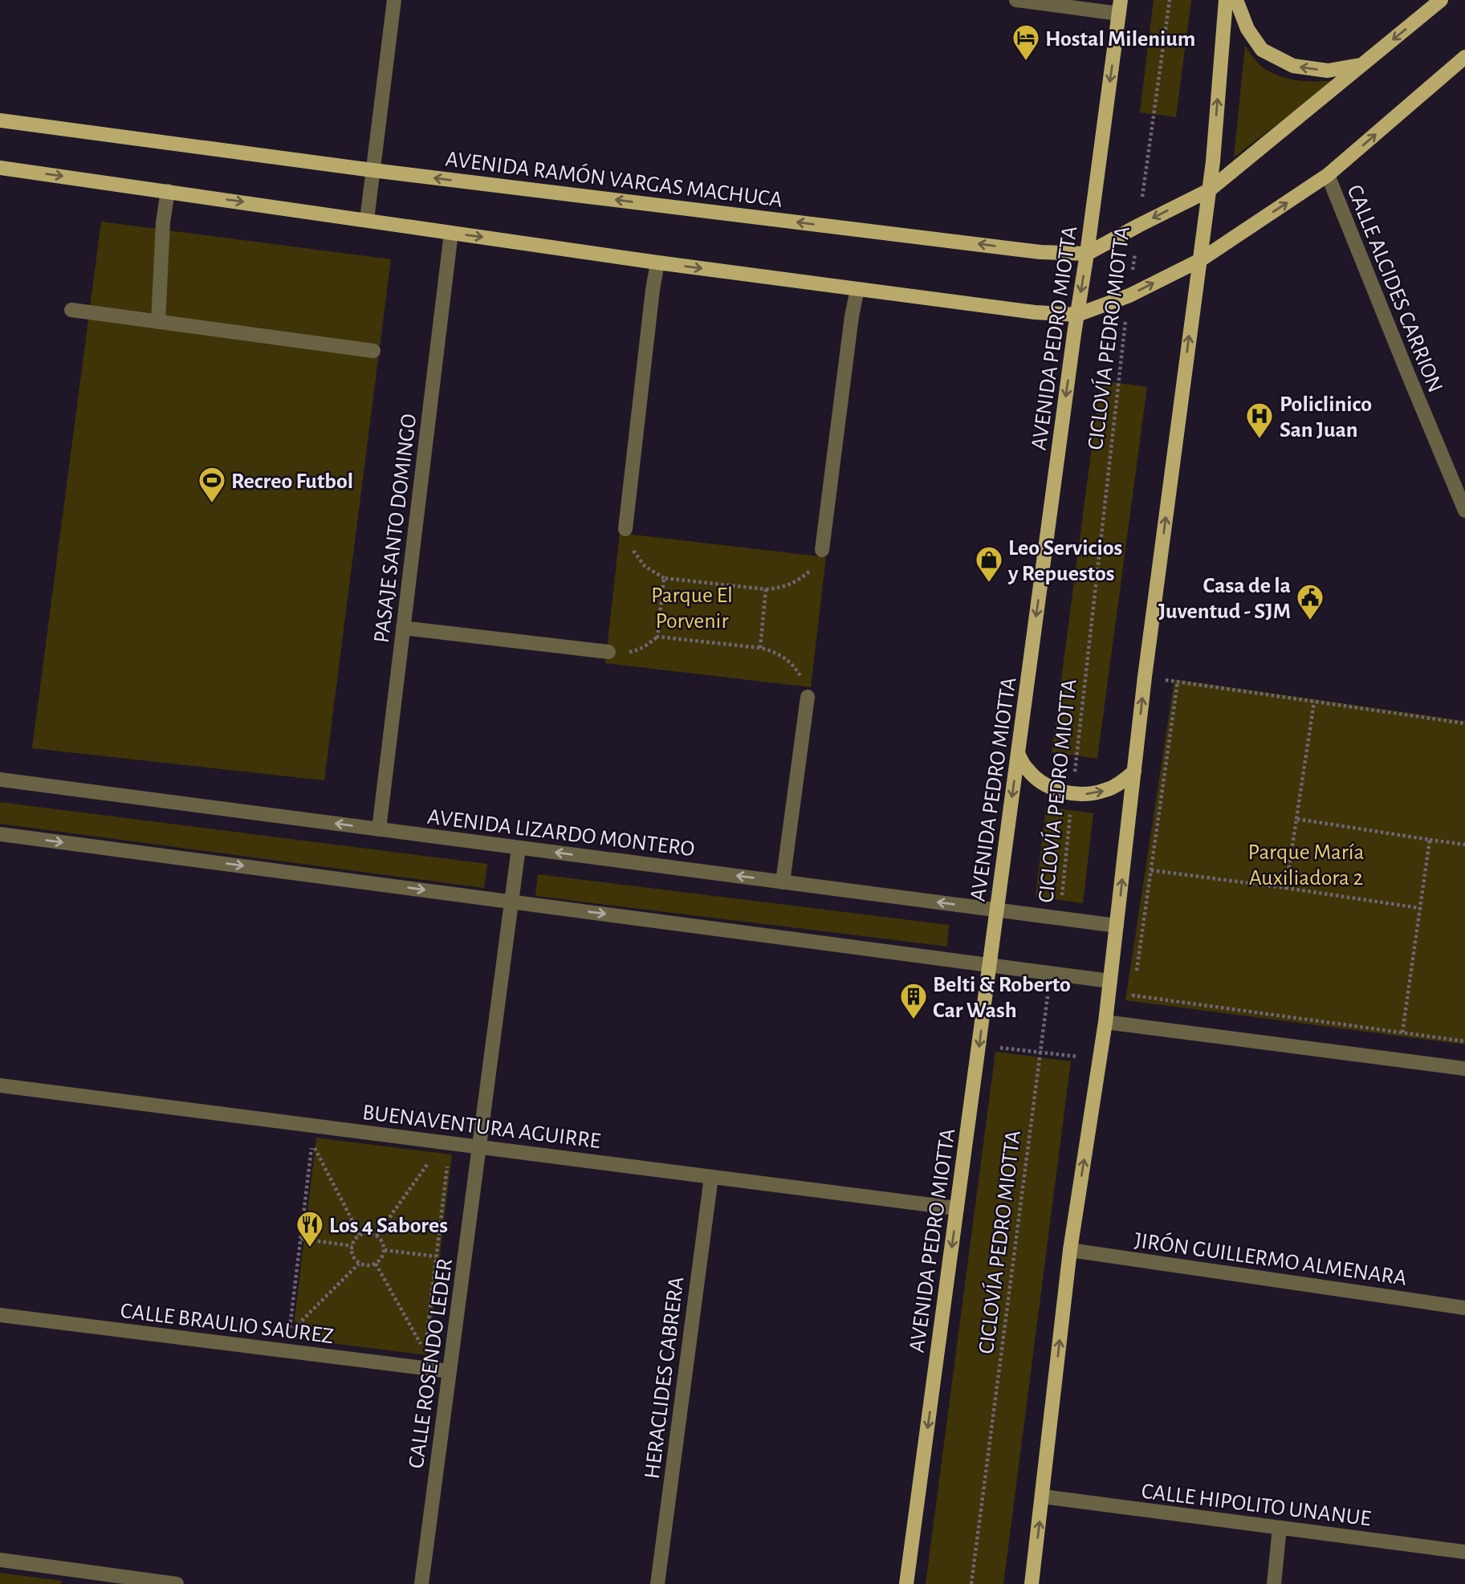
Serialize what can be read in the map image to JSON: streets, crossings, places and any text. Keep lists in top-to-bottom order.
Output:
{
  "streets": {
    "main road": ["AVENIDA RAMÓN VARGAS MACHUCA", "AVENIDA PEDRO MIOTTA"],
    "street": [
      "CALLE ALCIDES CARRION",
      "PASAJE SANTO DOMINGO",
      "AVENIDA LIZARDO MONTERO",
      "BUENAVENTURA AGUIRRE",
      "JIRÓN GUILLERMO ALMENARA",
      "CALLE BRAULIO SAUREZ",
      "CALLE ROSENDO LEDER",
      "HERACLIDES CABRERA",
      "CALLE HIPOLITO UNANUE"
    ],
    "path": ["CICLOVÍA PEDRO MIOTTA"]
  },
  "crossings": [
    ["AVENIDA RAMÓN VARGAS MACHUCA", "AVENIDA PEDRO MIOTTA"],
    ["AVENIDA PEDRO MIOTTA", "AVENIDA LIZARDO MONTERO"],
    ["AVENIDA PEDRO MIOTTA", "BUENAVENTURA AGUIRRE"],
    ["CICLOVÍA PEDRO MIOTTA", "AVENIDA LIZARDO MONTERO"],
    ["PASAJE SANTO DOMINGO", "AVENIDA LIZARDO MONTERO"],
    ["AVENIDA LIZARDO MONTERO", "CALLE ROSENDO LEDER"],
    ["BUENAVENTURA AGUIRRE", "CALLE ROSENDO LEDER"],
    ["BUENAVENTURA AGUIRRE", "HERACLIDES CABRERA"],
    ["CALLE BRAULIO SAUREZ", "CALLE ROSENDO LEDER"]
  ],
  "parks": ["Parque El Porvenir", "Parque María Auxiliadora 2"],
  "places": {
    "hotel": ["Hostal Milenium"],
    "hospital": ["Policlinico San Juan"],
    "sports": ["Recreo Futbol"],
    "shop": ["Leo Servicios y Repuestos"],
    "public building": ["Casa de la Juventud - SJM"],
    "building": ["Belti & Roberto Car Wash"],
    "restaurant": ["Los 4 Sabores"]
  }
}
